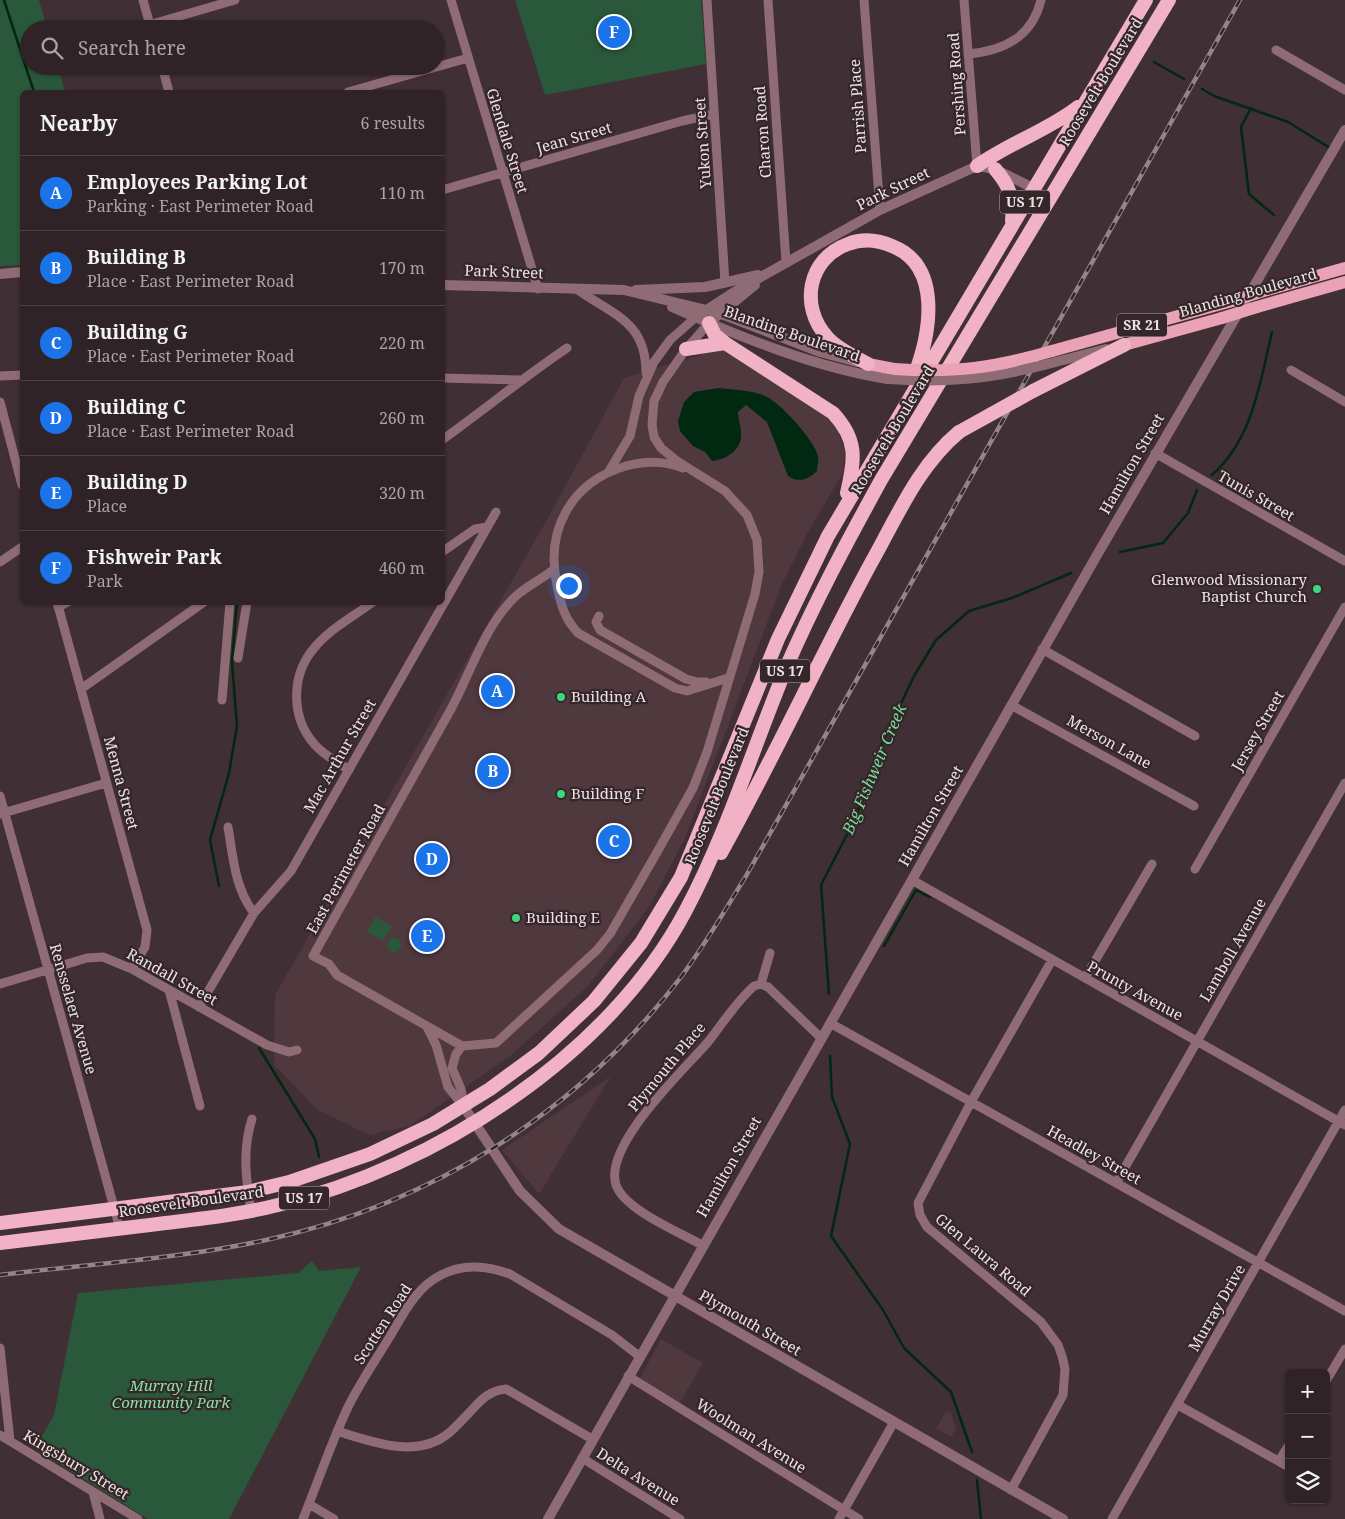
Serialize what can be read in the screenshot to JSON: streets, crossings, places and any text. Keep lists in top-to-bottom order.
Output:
{
  "streets": {
    "highway": ["Roosevelt Boulevard", "US 17"],
    "main road": ["Blanding Boulevard", "SR 21"],
    "street": [
      "Pershing Road",
      "Parrish Place",
      "Charon Road",
      "Jean Street",
      "Glendale Street",
      "Yukon Street",
      "Park Street",
      "Hamilton Street",
      "Tunis Street",
      "Jersey Street",
      "Merson Lane",
      "Mac Arthur Street",
      "Menna Street",
      "East Perimeter Road",
      "Lamboll Avenue",
      "Randall Street",
      "Prunty Avenue",
      "Rensselaer Avenue",
      "Plymouth Place",
      "Headley Street",
      "Glen Laura Road",
      "Murray Drive",
      "Plymouth Street",
      "Scotten Road",
      "Woolman Avenue",
      "Kingsbury Street",
      "Delta Avenue"
    ]
  },
  "crossings": [
    ["Roosevelt Boulevard", "Rensselaer Avenue"],
    ["Roosevelt Boulevard", "Plymouth Street"],
    ["Pershing Road", "Park Street"],
    ["Parrish Place", "Park Street"],
    ["Charon Road", "Park Street"],
    ["Jean Street", "Glendale Street"],
    ["Jean Street", "Yukon Street"],
    ["Glendale Street", "Park Street"],
    ["Park Street", "Blanding Boulevard"],
    ["Hamilton Street", "Tunis Street"],
    ["Hamilton Street", "Merson Lane"],
    ["Hamilton Street", "Prunty Avenue"],
    ["Hamilton Street", "Plymouth Place"],
    ["Hamilton Street", "Headley Street"],
    ["Hamilton Street", "Plymouth Street"],
    ["Hamilton Street", "Scotten Road"],
    ["Hamilton Street", "Woolman Avenue"],
    ["Hamilton Street", "Delta Avenue"],
    ["Mac Arthur Street", "Randall Street"],
    ["Menna Street", "Randall Street"],
    ["Lamboll Avenue", "Prunty Avenue"],
    ["Lamboll Avenue", "Headley Street"],
    ["Randall Street", "Rensselaer Avenue"],
    ["Prunty Avenue", "Glen Laura Road"],
    ["Prunty Avenue", "Murray Drive"],
    ["Headley Street", "Glen Laura Road"],
    ["Headley Street", "Murray Drive"],
    ["Glen Laura Road", "Plymouth Street"]
  ],
  "water": ["Big Fishweir Creek"],
  "parks": ["Murray Hill Community Park"],
  "places": [
    "Glenwood Missionary Baptist Church",
    "Building A",
    "Building F",
    "Building E"
  ],
  "page": {
    "pins": [
      "F",
      "A",
      "B",
      "C",
      "D",
      "E"
    ],
    "search": "Search here",
    "heading": ["Nearby", "6 results"],
    "list": [
      {
        "mark": "A",
        "name": "Employees Parking Lot",
        "note": "Parking · East Perimeter Road",
        "value": "110 m"
      },
      {
        "mark": "B",
        "name": "Building B",
        "note": "Place · East Perimeter Road",
        "value": "170 m"
      },
      {
        "mark": "C",
        "name": "Building G",
        "note": "Place · East Perimeter Road",
        "value": "220 m"
      },
      {
        "mark": "D",
        "name": "Building C",
        "note": "Place · East Perimeter Road",
        "value": "260 m"
      },
      {
        "mark": "E",
        "name": "Building D",
        "note": "Place",
        "value": "320 m"
      },
      {
        "mark": "F",
        "name": "Fishweir Park",
        "note": "Park",
        "value": "460 m"
      }
    ],
    "map_buttons": ["+", "−"]
  }
}
